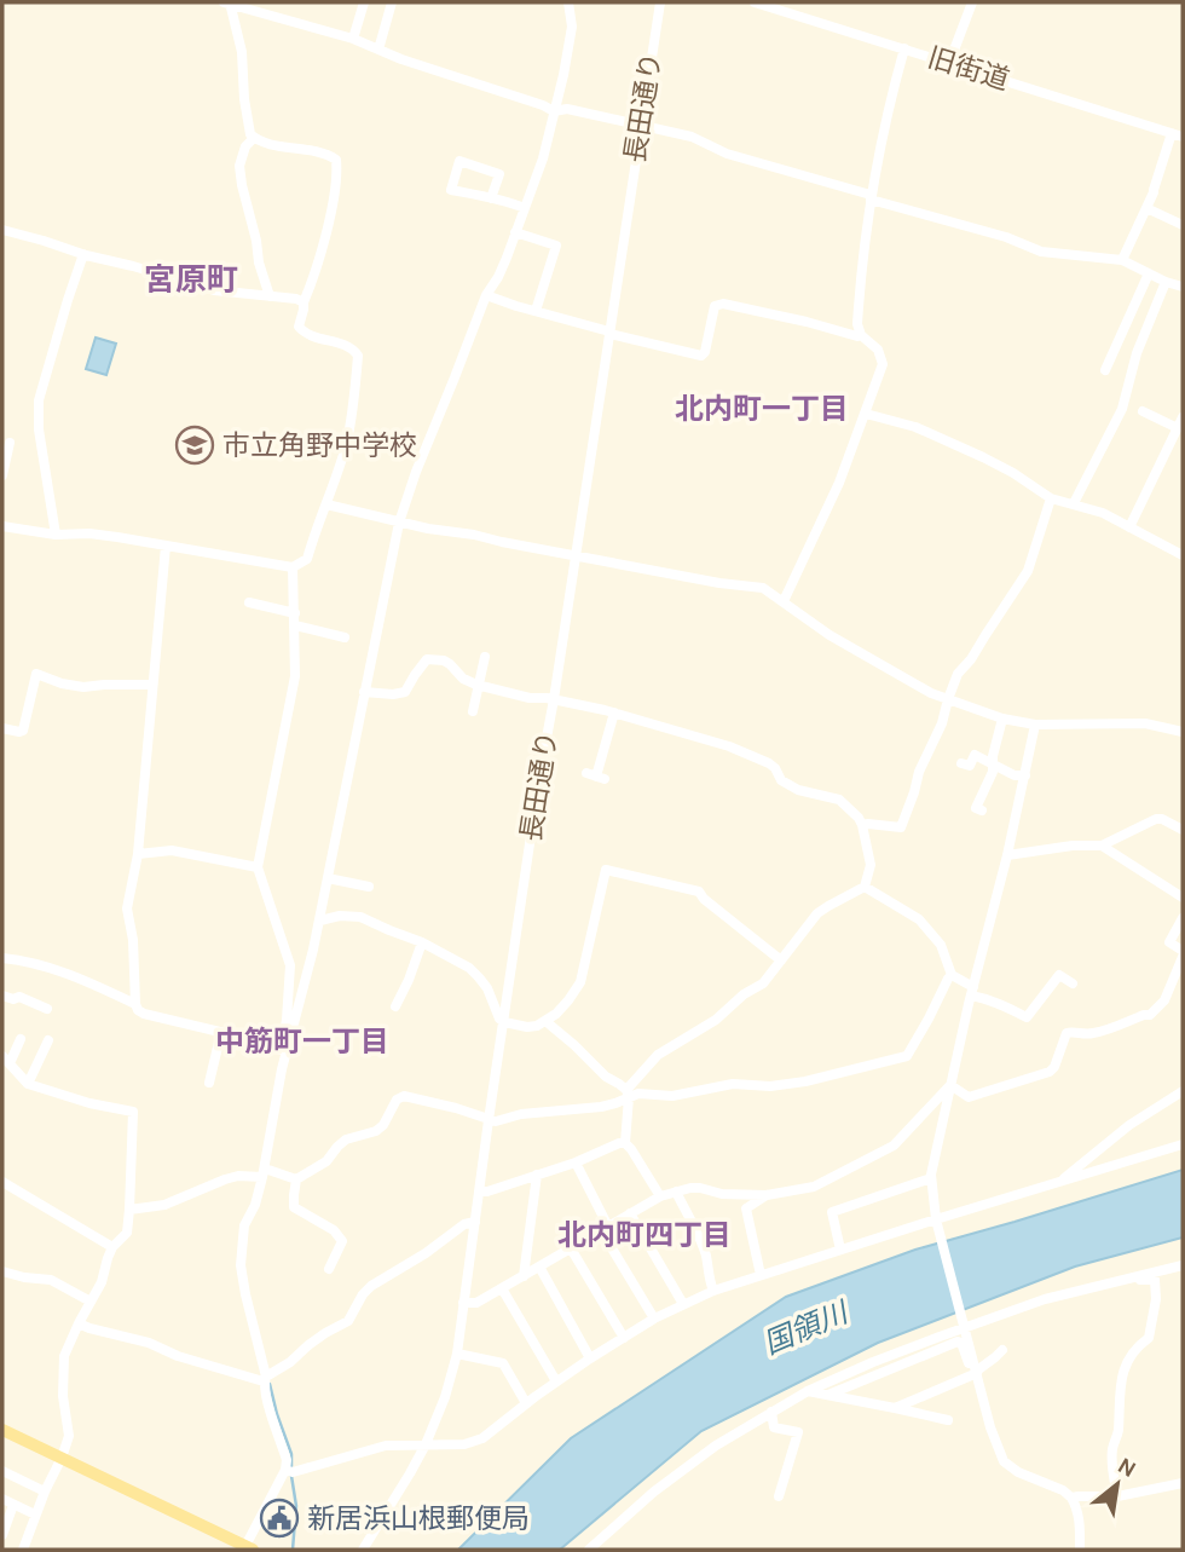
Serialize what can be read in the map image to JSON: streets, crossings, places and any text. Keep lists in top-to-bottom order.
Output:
{
  "streets": {
    "street": ["旧街道", "長田通り"]
  },
  "districts": [
    "宮原町",
    "北内町一丁目",
    "中筋町一丁目",
    "北内町四丁目"
  ],
  "water": ["国領川"],
  "places": {
    "school or university": ["市立角野中学校"],
    "public building": ["新居浜山根郵便局"]
  },
  "north": "top right"
}
